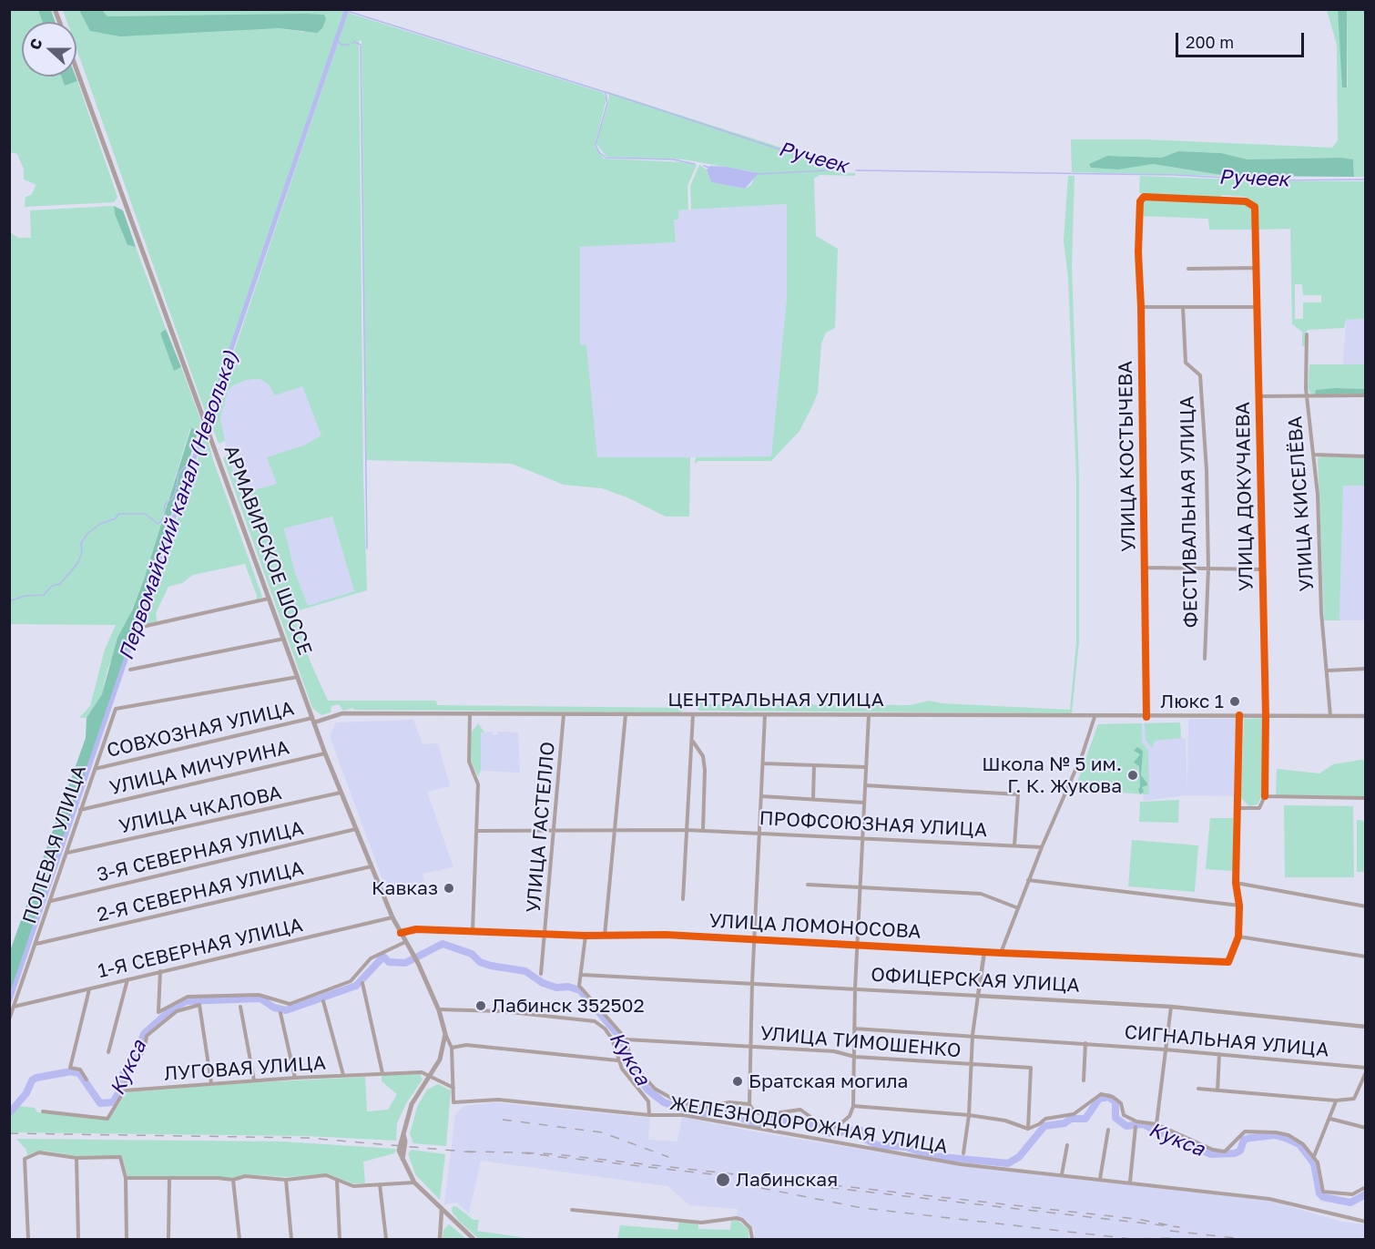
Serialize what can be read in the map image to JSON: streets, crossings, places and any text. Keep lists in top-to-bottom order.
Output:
{
  "streets": {
    "main road": ["АРМАВИРСКОЕ ШОССЕ"],
    "street": [
      "УЛИЦА КОСТЫЧЕВА",
      "УЛИЦА ДОКУЧАЕВА",
      "УЛИЦА КИСЕЛЁВА",
      "ФЕСТИВАЛЬНАЯ УЛИЦА",
      "ЦЕНТРАЛЬНАЯ УЛИЦА",
      "СОВХОЗНАЯ УЛИЦА",
      "УЛИЦА МИЧУРИНА",
      "УЛИЦА ЧКАЛОВА",
      "ПРОФСОЮЗНАЯ УЛИЦА",
      "УЛИЦА ГАСТЕЛЛО",
      "ПОЛЕВАЯ УЛИЦА",
      "3-Я СЕВЕРНАЯ УЛИЦА",
      "2-Я СЕВЕРНАЯ УЛИЦА",
      "УЛИЦА ЛОМОНОСОВА",
      "1-Я СЕВЕРНАЯ УЛИЦА",
      "ОФИЦЕРСКАЯ УЛИЦА",
      "СИГНАЛЬНАЯ УЛИЦА",
      "УЛИЦА ТИМОШЕНКО",
      "ЛУГОВАЯ УЛИЦА",
      "ЖЕЛЕЗНОДОРОЖНАЯ УЛИЦА"
    ]
  },
  "crossings": [
    ["УЛИЦА КОСТЫЧЕВА", "УЛИЦА ДОКУЧАЕВА"],
    ["УЛИЦА КОСТЫЧЕВА", "ЦЕНТРАЛЬНАЯ УЛИЦА"],
    ["УЛИЦА ДОКУЧАЕВА", "ЦЕНТРАЛЬНАЯ УЛИЦА"],
    ["УЛИЦА КИСЕЛЁВА", "ЦЕНТРАЛЬНАЯ УЛИЦА"],
    ["АРМАВИРСКОЕ ШОССЕ", "ЦЕНТРАЛЬНАЯ УЛИЦА"],
    ["АРМАВИРСКОЕ ШОССЕ", "СОВХОЗНАЯ УЛИЦА"],
    ["АРМАВИРСКОЕ ШОССЕ", "УЛИЦА МИЧУРИНА"],
    ["АРМАВИРСКОЕ ШОССЕ", "УЛИЦА ЧКАЛОВА"],
    ["АРМАВИРСКОЕ ШОССЕ", "ПОЛЕВАЯ УЛИЦА"],
    ["АРМАВИРСКОЕ ШОССЕ", "3-Я СЕВЕРНАЯ УЛИЦА"],
    ["АРМАВИРСКОЕ ШОССЕ", "2-Я СЕВЕРНАЯ УЛИЦА"],
    ["АРМАВИРСКОЕ ШОССЕ", "УЛИЦА ЛОМОНОСОВА"],
    ["АРМАВИРСКОЕ ШОССЕ", "1-Я СЕВЕРНАЯ УЛИЦА"],
    ["АРМАВИРСКОЕ ШОССЕ", "ЛУГОВАЯ УЛИЦА"],
    ["АРМАВИРСКОЕ ШОССЕ", "ЖЕЛЕЗНОДОРОЖНАЯ УЛИЦА"],
    ["ЦЕНТРАЛЬНАЯ УЛИЦА", "СОВХОЗНАЯ УЛИЦА"],
    ["ЦЕНТРАЛЬНАЯ УЛИЦА", "УЛИЦА ГАСТЕЛЛО"],
    ["СОВХОЗНАЯ УЛИЦА", "ПОЛЕВАЯ УЛИЦА"],
    ["УЛИЦА МИЧУРИНА", "ПОЛЕВАЯ УЛИЦА"],
    ["УЛИЦА ЧКАЛОВА", "ПОЛЕВАЯ УЛИЦА"],
    ["ПРОФСОЮЗНАЯ УЛИЦА", "УЛИЦА ГАСТЕЛЛО"],
    ["УЛИЦА ГАСТЕЛЛО", "УЛИЦА ЛОМОНОСОВА"],
    ["ПОЛЕВАЯ УЛИЦА", "3-Я СЕВЕРНАЯ УЛИЦА"],
    ["ПОЛЕВАЯ УЛИЦА", "2-Я СЕВЕРНАЯ УЛИЦА"],
    ["ПОЛЕВАЯ УЛИЦА", "1-Я СЕВЕРНАЯ УЛИЦА"],
    ["УЛИЦА ТИМОШЕНКО", "ЖЕЛЕЗНОДОРОЖНАЯ УЛИЦА"]
  ],
  "water": ["Ручеек", "Первомайский канал (Неволька)", "Кукса"],
  "places": [
    "Люкс 1",
    "Школа № 5 им. Г. К. Жукова",
    "Кавказ",
    "Лабинск 352502",
    "Братская могила",
    "Лабинская"
  ],
  "scale_bar": "200 m",
  "north": "left"
}
